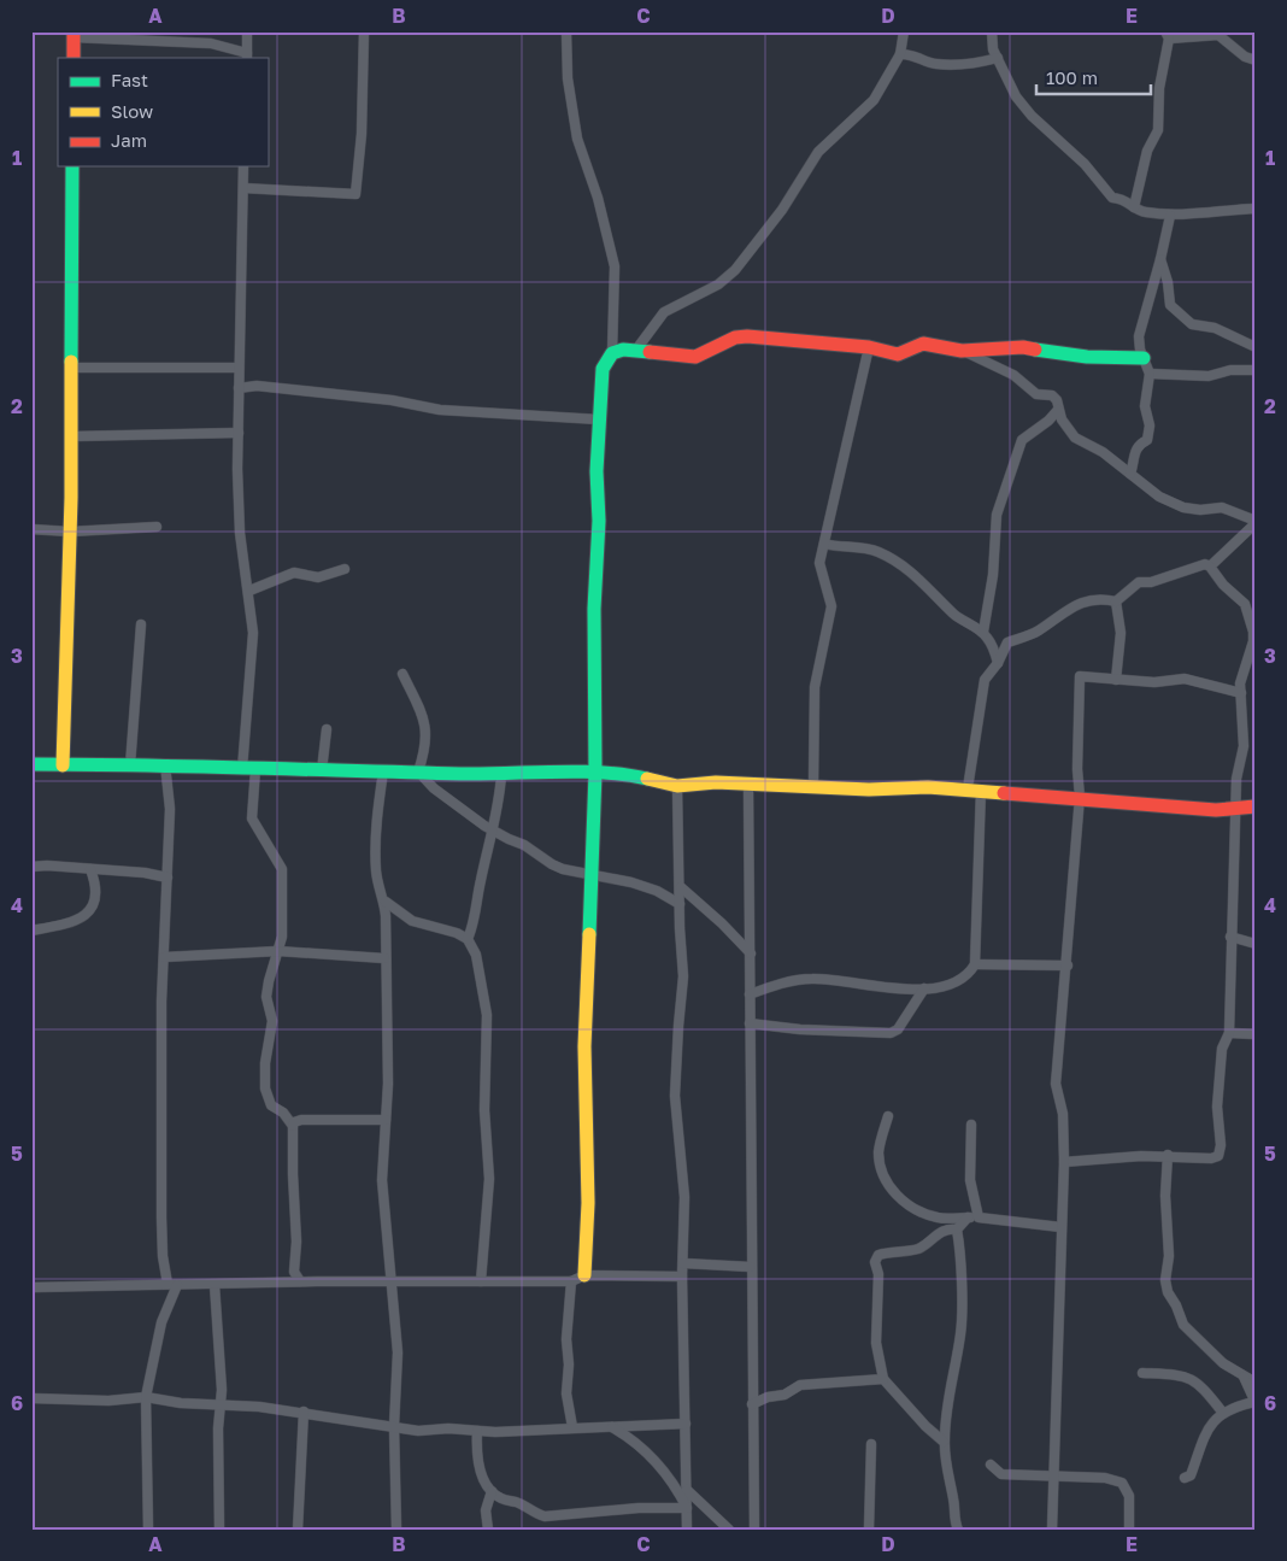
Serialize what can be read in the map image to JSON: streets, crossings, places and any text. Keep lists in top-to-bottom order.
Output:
{
  "legend": ["Fast", "Slow", "Jam"],
  "scale_bar": "100 m",
  "grid": {
    "columns": [
      "A",
      "B",
      "C",
      "D",
      "E"
    ],
    "rows": [
      "1",
      "2",
      "3",
      "4",
      "5",
      "6"
    ]
  }
}
